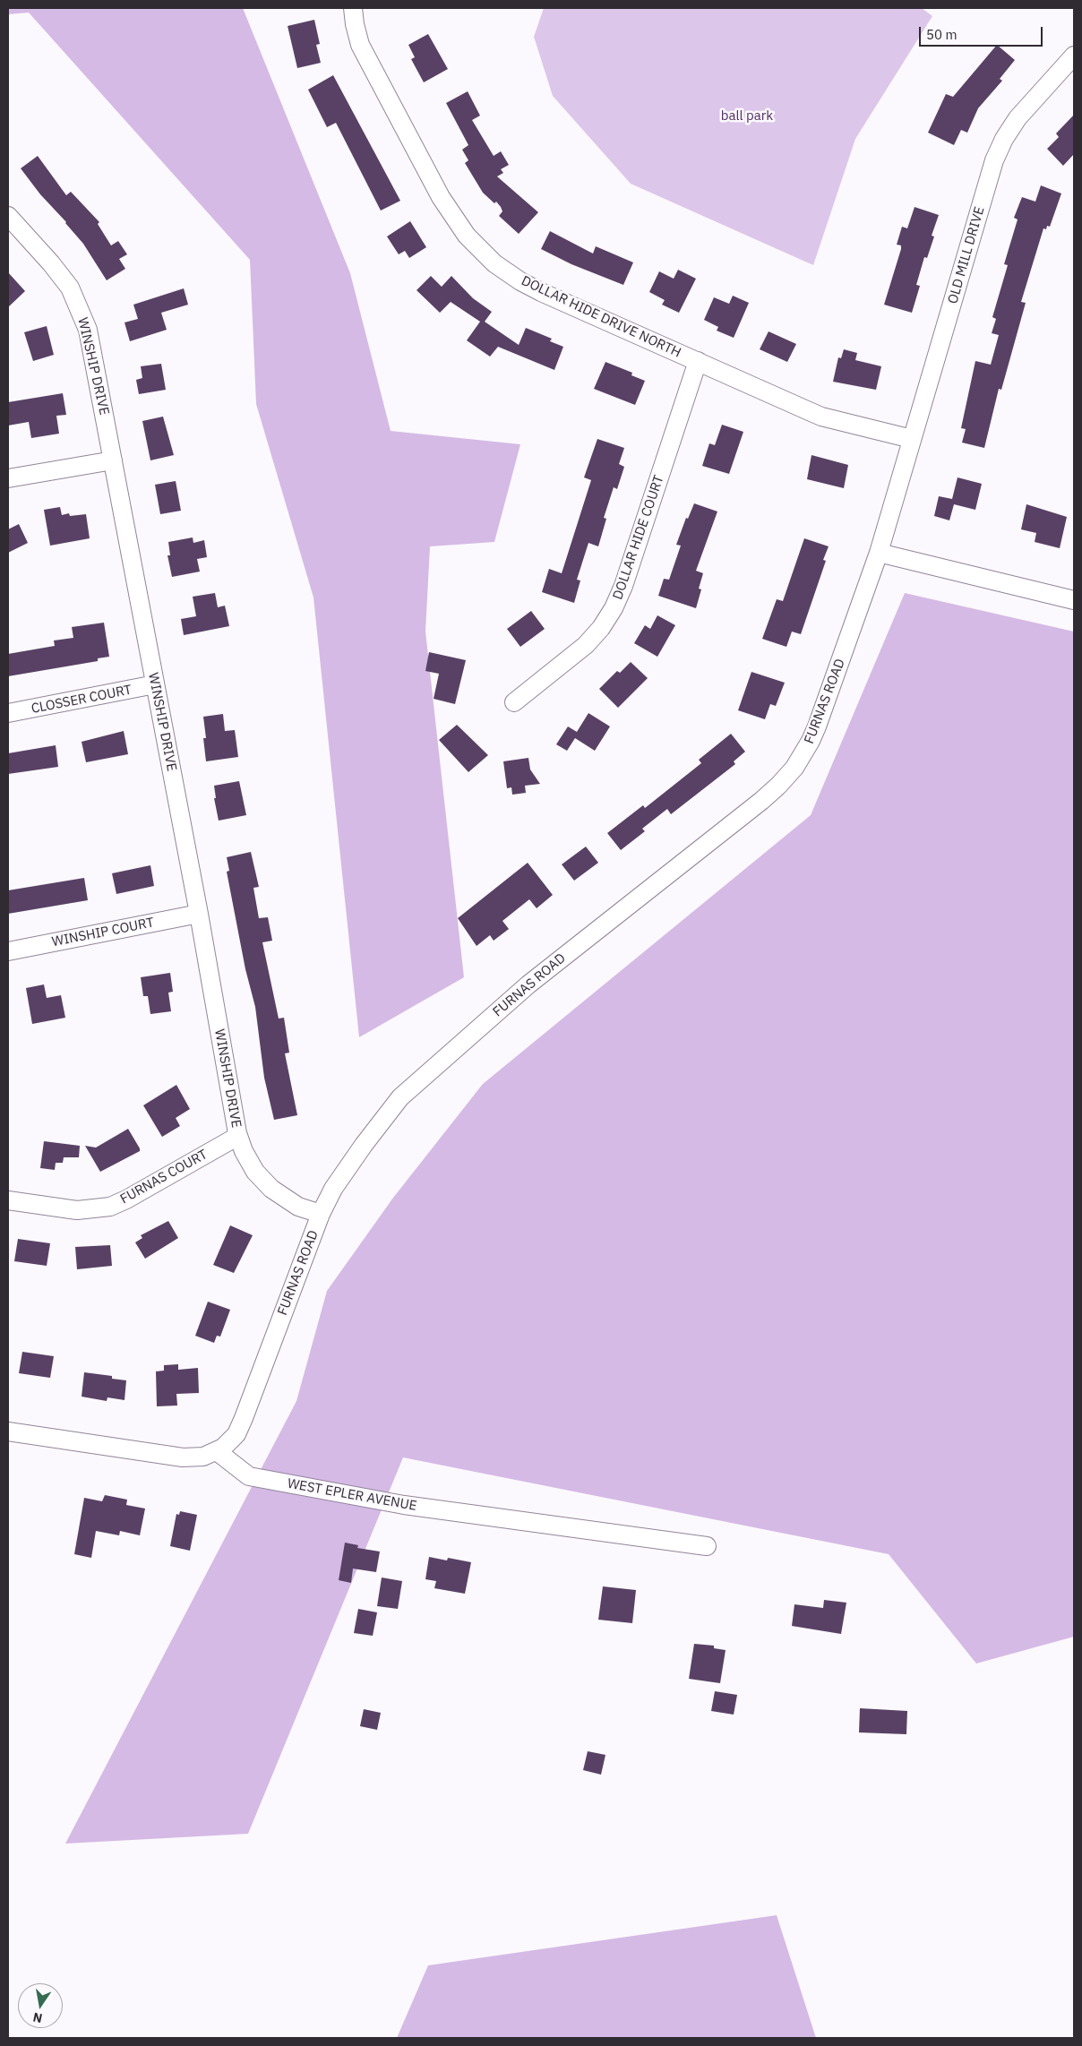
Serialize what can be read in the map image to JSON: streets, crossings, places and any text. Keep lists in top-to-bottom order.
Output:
{
  "streets": {
    "street": [
      "OLD MILL DRIVE",
      "DOLLAR HIDE DRIVE NORTH",
      "WINSHIP DRIVE",
      "DOLLAR HIDE COURT",
      "CLOSSER COURT",
      "FURNAS ROAD",
      "WINSHIP COURT",
      "FURNAS COURT",
      "WEST EPLER AVENUE"
    ]
  },
  "crossings": [
    ["OLD MILL DRIVE", "DOLLAR HIDE DRIVE NORTH"],
    ["OLD MILL DRIVE", "FURNAS ROAD"],
    ["DOLLAR HIDE DRIVE NORTH", "DOLLAR HIDE COURT"],
    ["WINSHIP DRIVE", "CLOSSER COURT"],
    ["WINSHIP DRIVE", "FURNAS ROAD"],
    ["WINSHIP DRIVE", "WINSHIP COURT"],
    ["WINSHIP DRIVE", "FURNAS COURT"],
    ["FURNAS ROAD", "WEST EPLER AVENUE"]
  ],
  "parks": ["ball park"],
  "scale_bar": "50 m",
  "north": "bottom"
}
